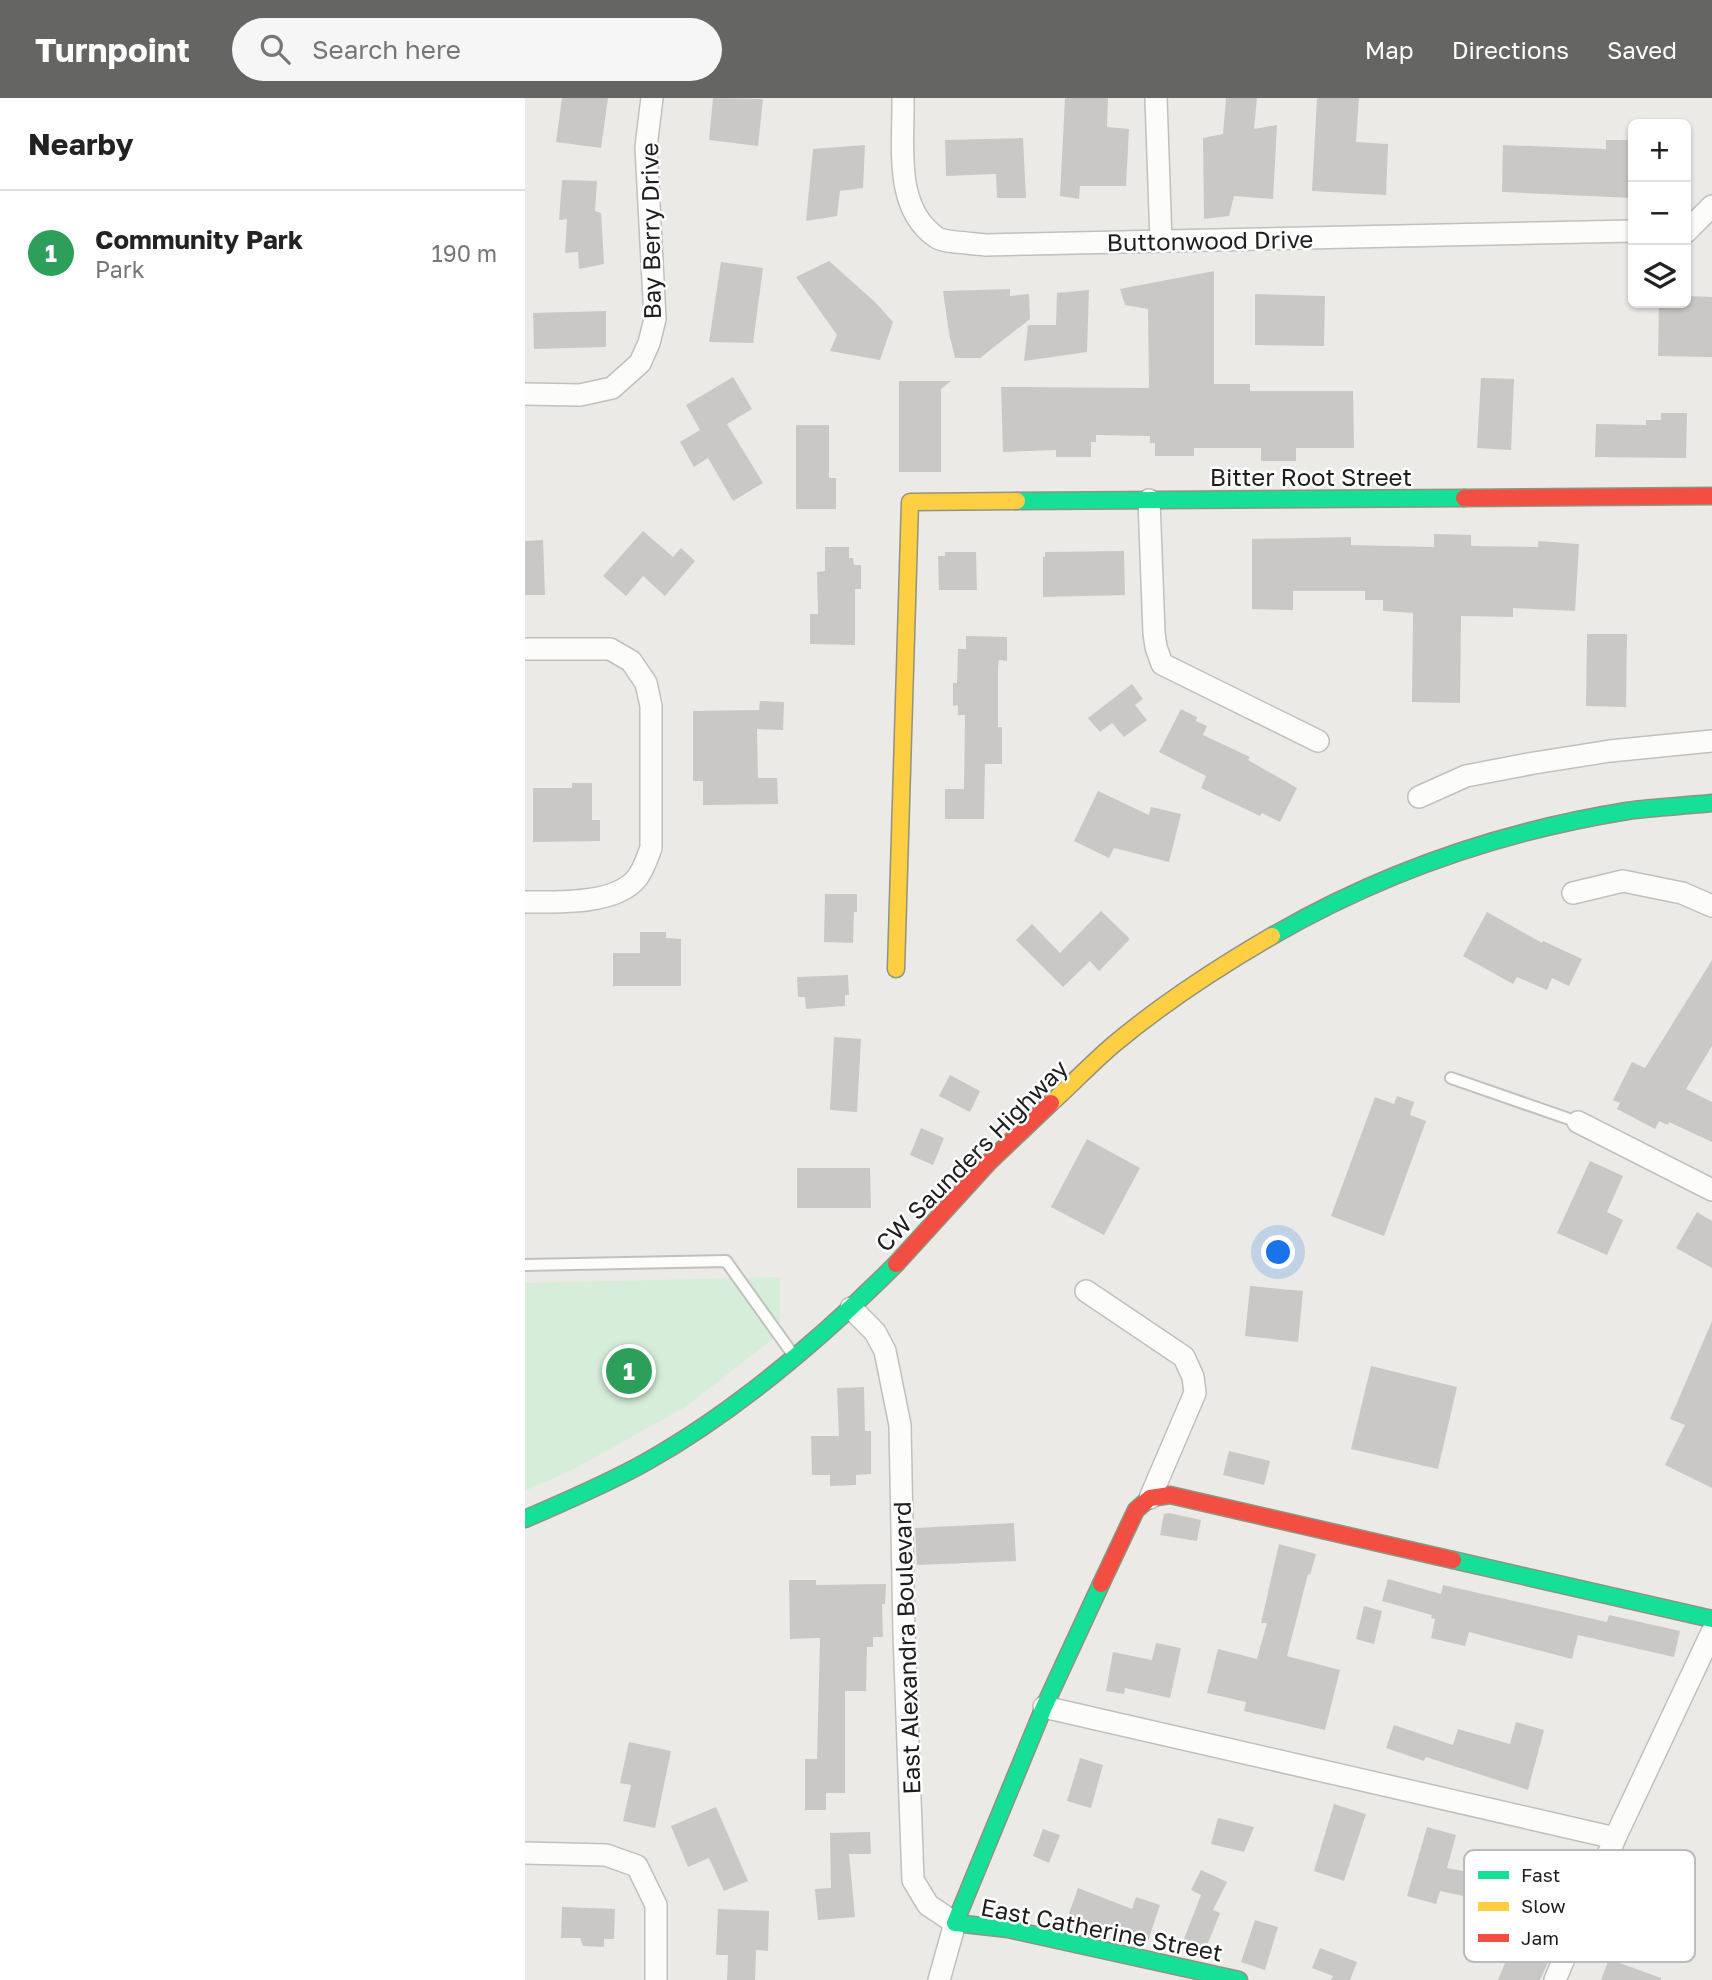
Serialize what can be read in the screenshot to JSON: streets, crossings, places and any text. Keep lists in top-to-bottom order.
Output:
{
  "streets": {
    "street": [
      "Bay Berry Drive",
      "Buttonwood Drive",
      "Bitter Root Street",
      "CW Saunders Highway",
      "East Alexandra Boulevard",
      "East Catherine Street"
    ]
  },
  "crossings": [
    ["CW Saunders Highway", "East Alexandra Boulevard"],
    ["East Alexandra Boulevard", "East Catherine Street"]
  ],
  "legend": ["Fast", "Slow", "Jam"],
  "page": {
    "header": "Turnpoint",
    "search": "Search here",
    "nav": ["Map", "Directions", "Saved"],
    "heading": "Nearby",
    "map_buttons": ["+", "−"],
    "list": [
      {
        "mark": "1",
        "name": "Community Park",
        "note": "Park",
        "value": "190 m"
      }
    ],
    "pins": "1"
  }
}
